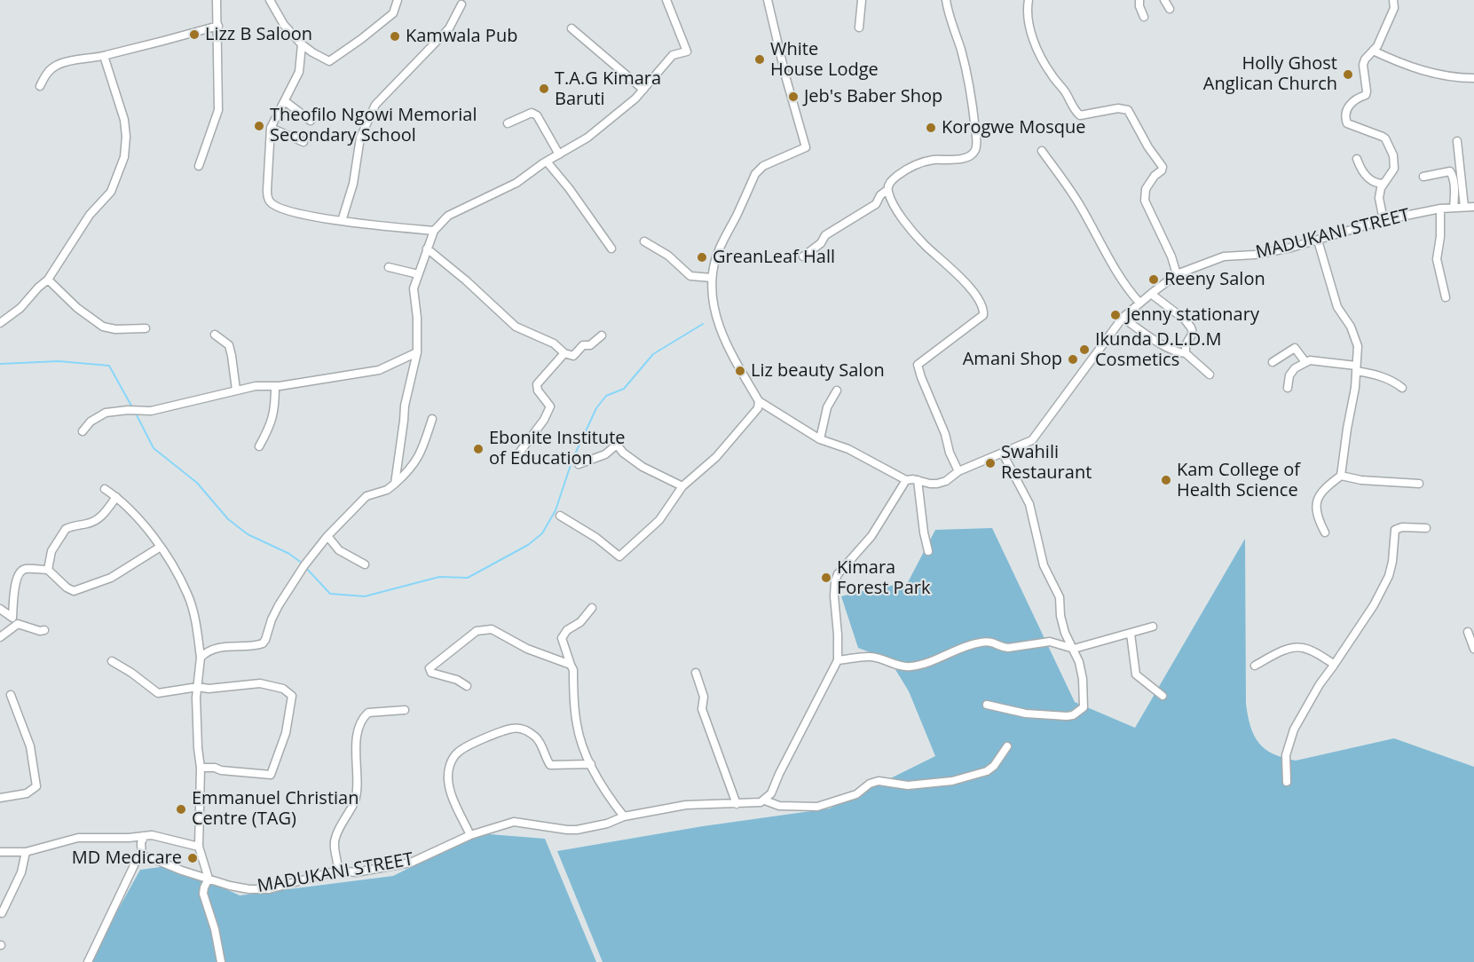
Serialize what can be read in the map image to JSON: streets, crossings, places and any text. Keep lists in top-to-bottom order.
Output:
{
  "streets": {
    "street": ["MADUKANI STREET"]
  },
  "places": [
    "Lizz B Saloon",
    "Kamwala Pub",
    "White House Lodge",
    "Holly Ghost Anglican Church",
    "T.A.G Kimara Baruti",
    "Jeb's Baber Shop",
    "Theofilo Ngowi Memorial Secondary School",
    "Korogwe Mosque",
    "GreanLeaf Hall",
    "Reeny Salon",
    "Jenny stationary",
    "Ikunda D.L.D.M Cosmetics",
    "Amani Shop",
    "Liz beauty Salon",
    "Ebonite Institute of Education",
    "Swahili Restaurant",
    "Kam College of Health Science",
    "Kimara Forest Park",
    "Emmanuel Christian Centre (TAG)",
    "MD Medicare"
  ]
}
